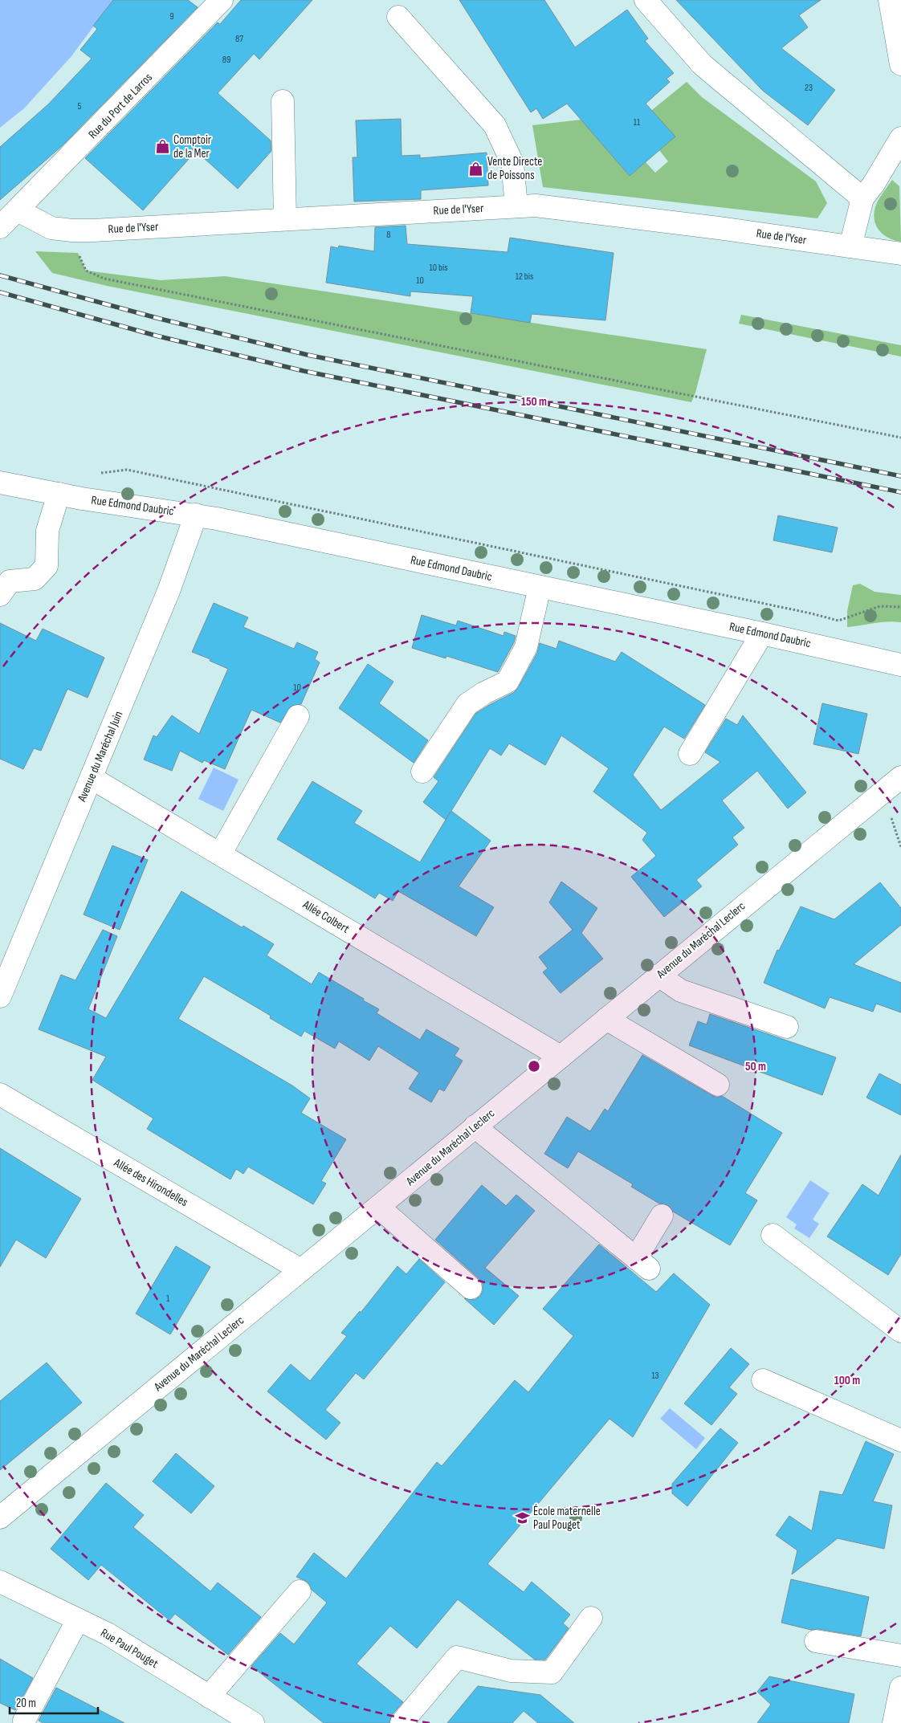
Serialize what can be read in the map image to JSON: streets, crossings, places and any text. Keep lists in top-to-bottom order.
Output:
{
  "streets": {
    "street": [
      "Rue du Port de Larros",
      "Rue de l'Yser",
      "Rue Edmond Daubric",
      "Avenue du Maréchal Juin",
      "Allée Colbert",
      "Avenue du Maréchal Leclerc",
      "Allée des Hirondelles",
      "Rue Paul Pouget"
    ]
  },
  "crossings": [
    ["Rue du Port de Larros", "Rue de l'Yser"],
    ["Rue Edmond Daubric", "Avenue du Maréchal Juin"],
    ["Avenue du Maréchal Juin", "Allée Colbert"],
    ["Allée Colbert", "Avenue du Maréchal Leclerc"],
    ["Avenue du Maréchal Leclerc", "Allée des Hirondelles"]
  ],
  "places": {
    "shop": ["Comptoir de la Mer", "Vente Directe de Poissons"],
    "school or university": ["École maternelle Paul Pouget"]
  },
  "house_numbers": [
    "9",
    "87",
    "89",
    "23",
    "5",
    "11",
    "8",
    "10 bis",
    "12 bis",
    "10",
    "10",
    "1",
    "13"
  ],
  "scale_bar": "20 m",
  "rings": ["150 m", "50 m", "100 m"]
}
